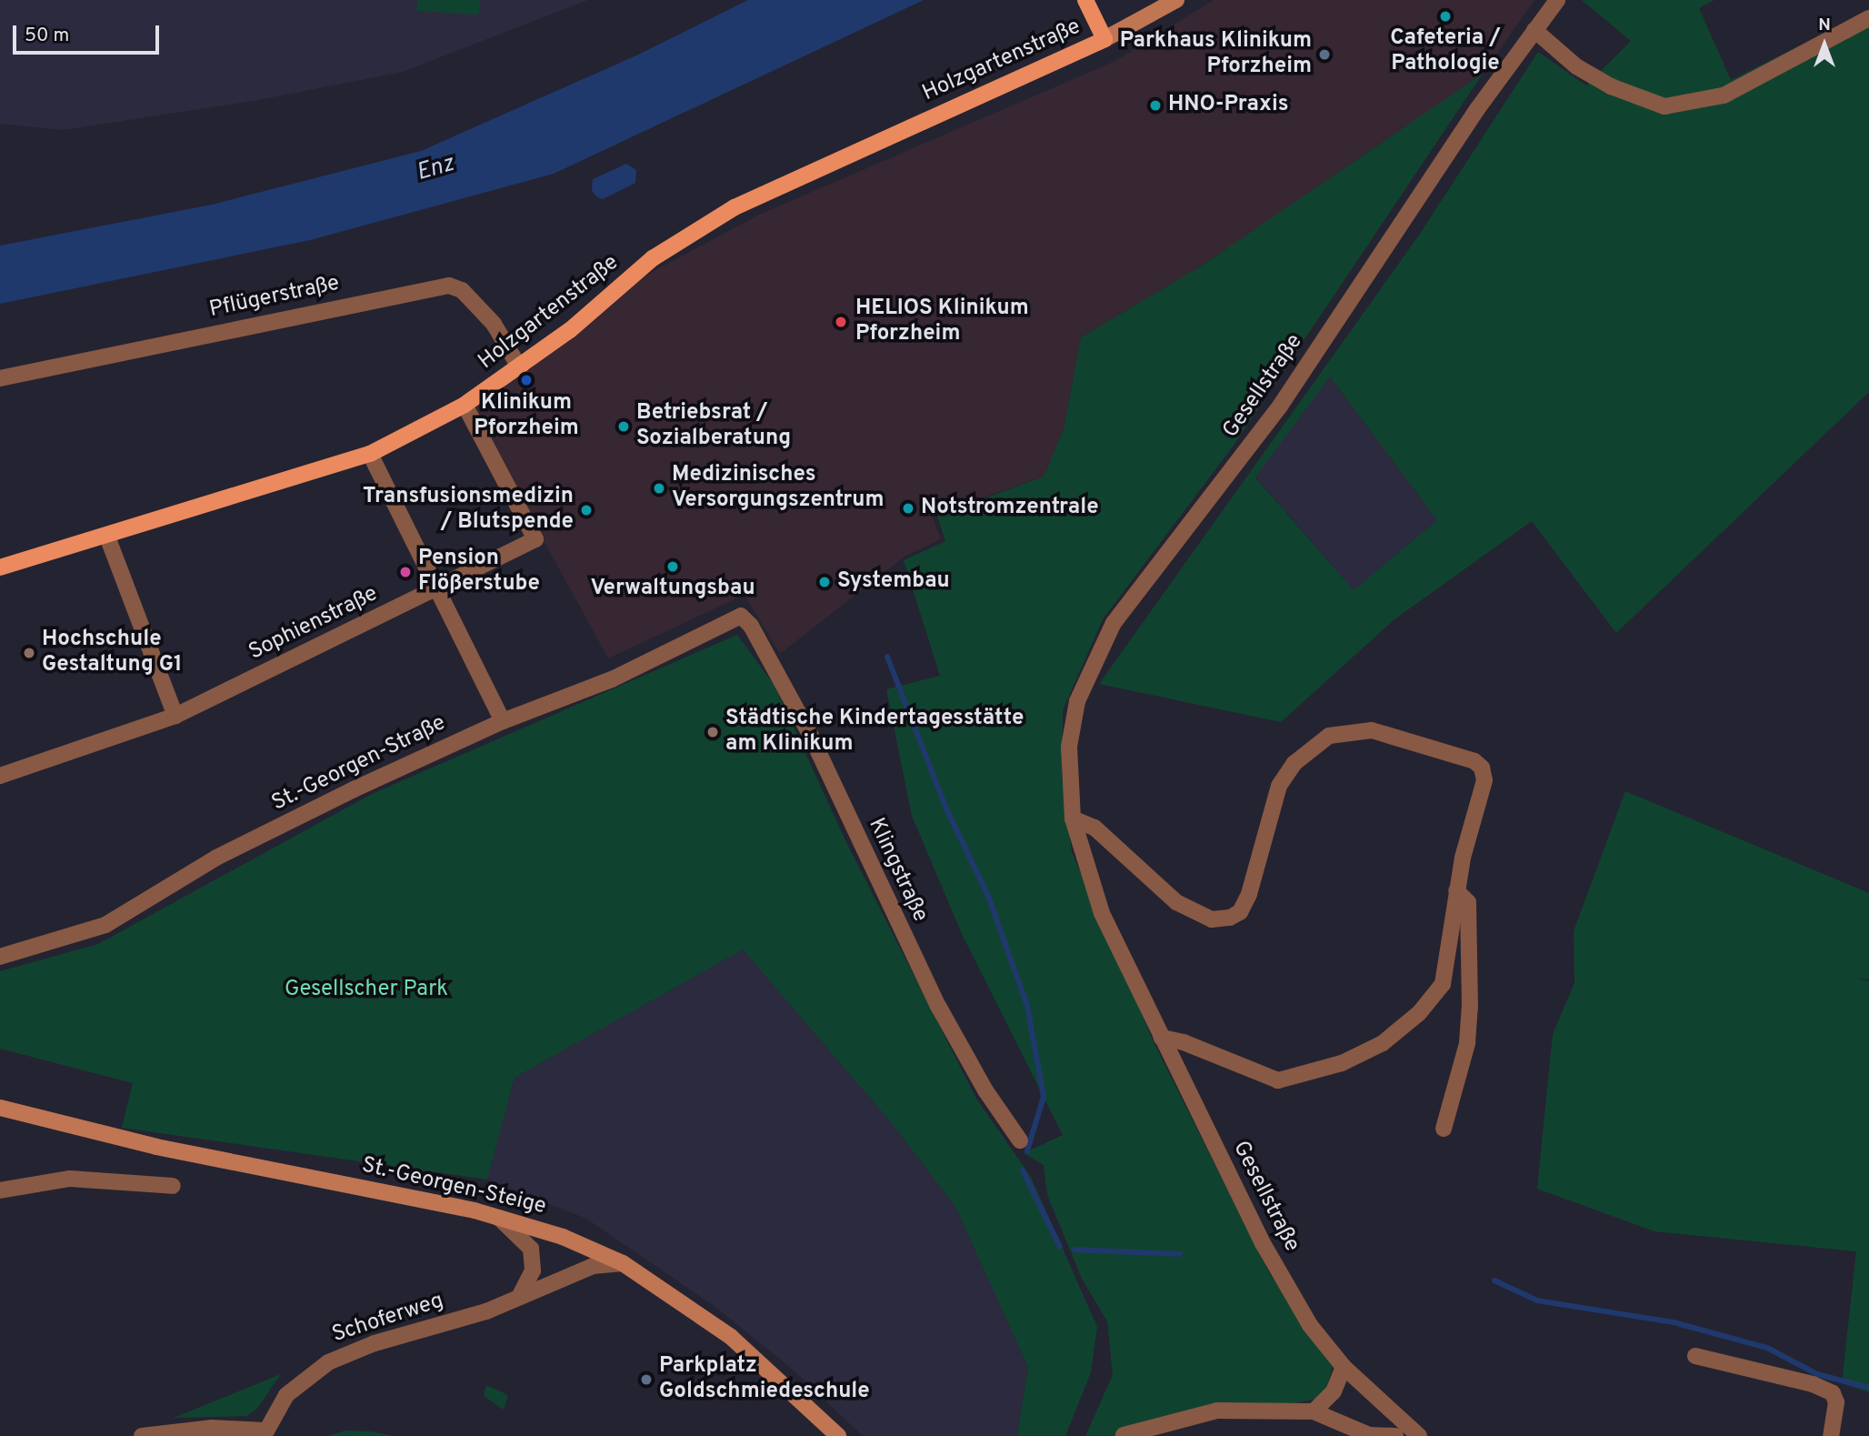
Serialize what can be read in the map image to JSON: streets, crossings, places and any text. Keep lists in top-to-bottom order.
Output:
{
  "streets": {
    "main road": ["Holzgartenstraße", "St.-Georgen-Steige"],
    "street": [
      "Pflügerstraße",
      "Gesellstraße",
      "Sophienstraße",
      "St.-Georgen-Straße",
      "Klingstraße",
      "Schoferweg"
    ]
  },
  "crossings": [
    ["Holzgartenstraße", "Pflügerstraße"],
    ["Holzgartenstraße", "Sophienstraße"],
    ["St.-Georgen-Straße", "Klingstraße"],
    ["St.-Georgen-Steige", "Schoferweg"]
  ],
  "water": ["Enz"],
  "parks": ["Gesellscher Park"],
  "places": [
    "Cafeteria / Pathologie",
    "Parkhaus Klinikum Pforzheim",
    "HNO-Praxis",
    "HELIOS Klinikum Pforzheim",
    "Klinikum Pforzheim",
    "Betriebsrat / Sozialberatung",
    "Medizinisches Versorgungszentrum",
    "Notstromzentrale",
    "Transfusionsmedizin / Blutspende",
    "Verwaltungsbau",
    "Pension Flößerstube",
    "Systembau",
    "Hochschule Gestaltung G1",
    "Städtische Kindertagesstätte am Klinikum",
    "Parkplatz Goldschmiedeschule"
  ],
  "scale_bar": "50 m",
  "north": "top"
}
